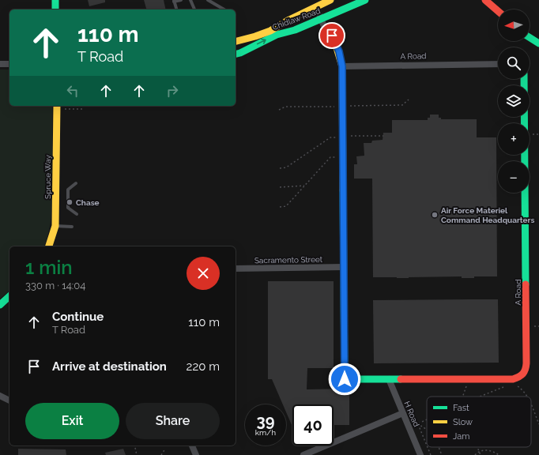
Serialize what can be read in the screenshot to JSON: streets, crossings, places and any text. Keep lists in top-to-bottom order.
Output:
{
  "streets": {
    "street": [
      "Chidlaw Road",
      "A Road",
      "Spruce Way",
      "Sacramento Street",
      "H Road"
    ]
  },
  "crossings": [
    ["A Road", "Sacramento Street"],
    ["A Road", "H Road"]
  ],
  "places": ["Chase", "Air Force Materiel Command Headquarters"],
  "legend": ["Fast", "Slow", "Jam"],
  "north": "left",
  "page": {
    "map_buttons": ["+", "−"],
    "turn": ["110 m", "T Road"],
    "heading": ["1 min", "330 m · 14:04"],
    "list": [
      {
        "name": "Continue",
        "note": "T Road",
        "value": "110 m"
      },
      {
        "name": "Arrive at destination",
        "value": "220 m"
      }
    ],
    "buttons": ["Exit", "Share"],
    "speed": "39 km/h",
    "limit": "40"
  }
}
